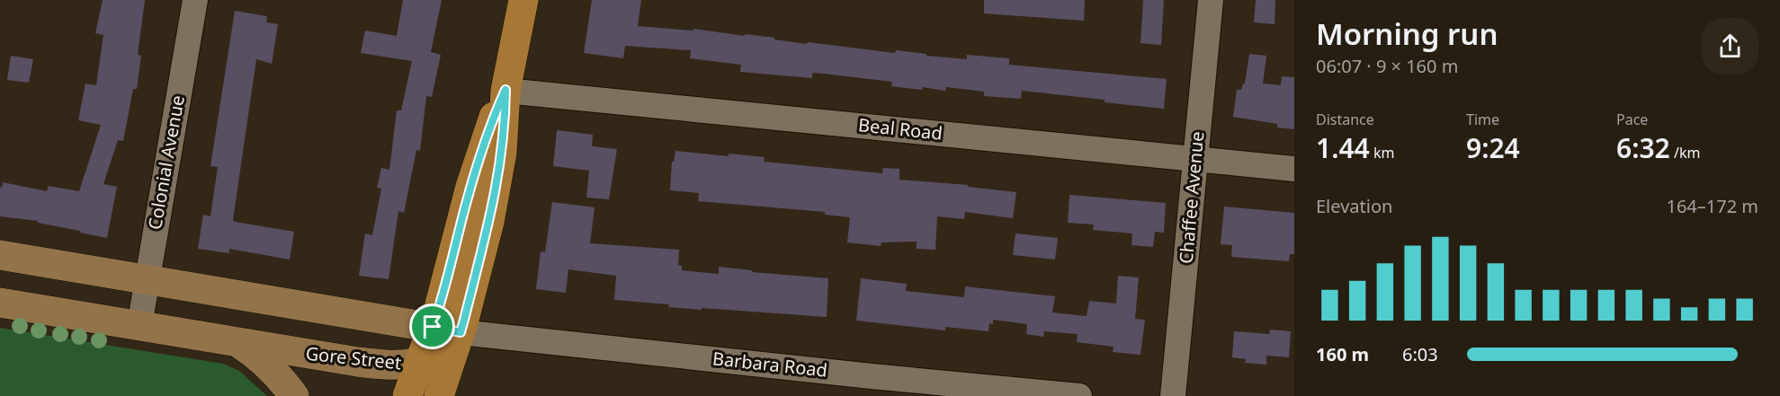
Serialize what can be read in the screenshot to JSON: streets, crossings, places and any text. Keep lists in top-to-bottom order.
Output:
{
  "streets": {
    "street": [
      "Beal Road",
      "Colonial Avenue",
      "Chaffee Avenue",
      "Gore Street",
      "Barbara Road"
    ]
  },
  "crossings": [
    ["Beal Road", "Chaffee Avenue"],
    ["Colonial Avenue", "Gore Street"]
  ],
  "page": {
    "heading": ["Morning run", "06:07 · 9 × 160 m"],
    "stats": [
      ["Distance", "1.44 km"],
      ["Time", "9:24"],
      ["Pace", "6:32 /km"]
    ],
    "chart": ["Elevation", "164–172 m"],
    "list": [
      {
        "name": "160 m",
        "note": "6:03"
      }
    ]
  }
}
